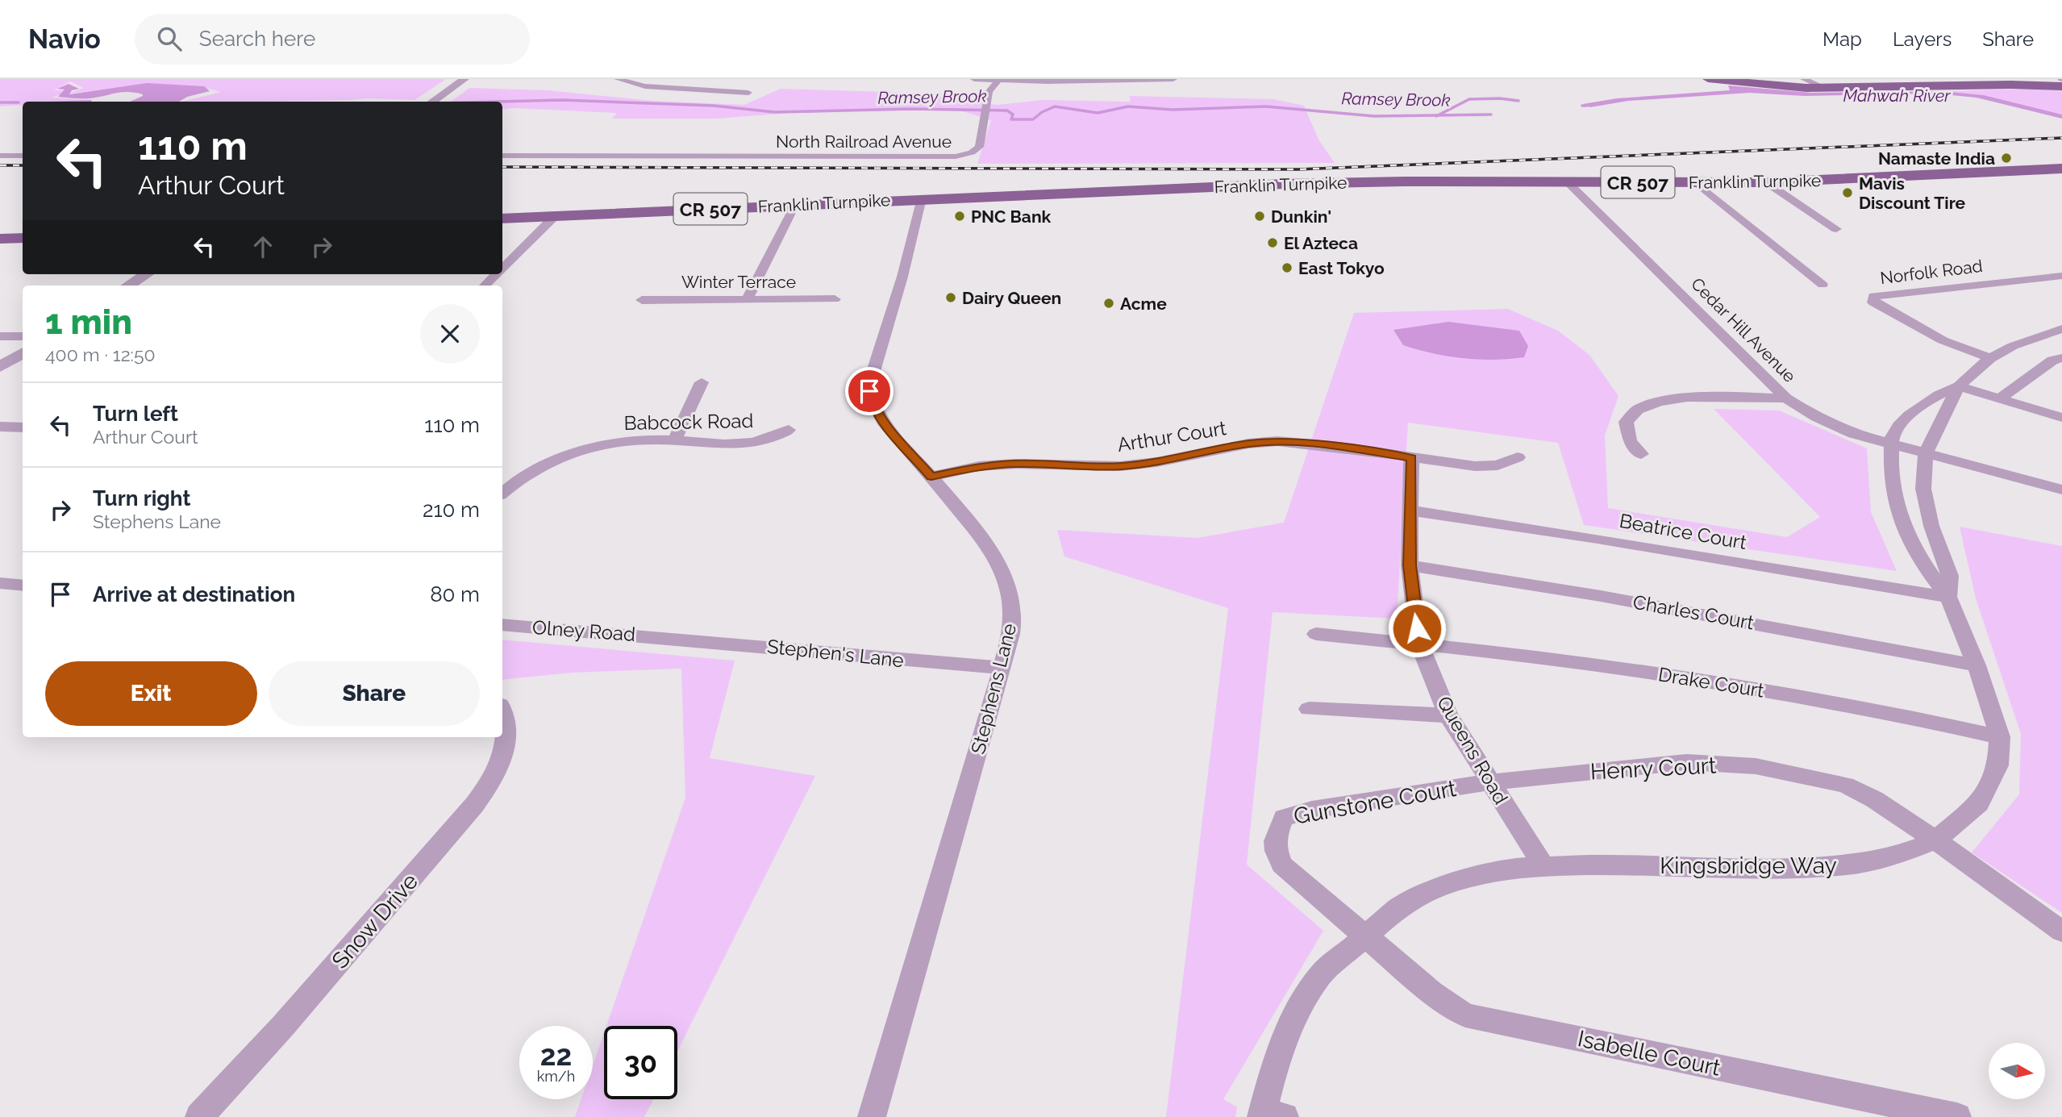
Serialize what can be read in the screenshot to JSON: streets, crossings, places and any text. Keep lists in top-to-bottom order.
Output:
{
  "streets": {
    "main road": ["Franklin Turnpike", "CR 507"],
    "street": [
      "North Railroad Avenue",
      "Norfolk Road",
      "Winter Terrace",
      "Cedar Hill Avenue",
      "Babcock Road",
      "Arthur Court",
      "Beatrice Court",
      "Charles Court",
      "Olney Road",
      "Stephen's Lane",
      "Drake Court",
      "Stephens Lane",
      "Queens Road",
      "Henry Court",
      "Gunstone Court",
      "Kingsbridge Way",
      "Snow Drive",
      "Isabelle Court"
    ]
  },
  "crossings": [
    ["Franklin Turnpike", "Cedar Hill Avenue"],
    ["Franklin Turnpike", "Stephens Lane"],
    ["Cedar Hill Avenue", "Kingsbridge Way"],
    ["Arthur Court", "Stephens Lane"],
    ["Arthur Court", "Queens Road"],
    ["Beatrice Court", "Queens Road"],
    ["Beatrice Court", "Kingsbridge Way"],
    ["Charles Court", "Queens Road"],
    ["Charles Court", "Kingsbridge Way"],
    ["Olney Road", "Stephen's Lane"],
    ["Stephen's Lane", "Stephens Lane"],
    ["Drake Court", "Queens Road"],
    ["Drake Court", "Kingsbridge Way"],
    ["Queens Road", "Henry Court"],
    ["Queens Road", "Gunstone Court"],
    ["Queens Road", "Kingsbridge Way"],
    ["Henry Court", "Gunstone Court"],
    ["Henry Court", "Kingsbridge Way"],
    ["Gunstone Court", "Kingsbridge Way"],
    ["Gunstone Court", "Isabelle Court"],
    ["Kingsbridge Way", "Isabelle Court"]
  ],
  "water": ["Mahwah River", "Ramsey Brook"],
  "places": [
    "Namaste India",
    "Mavis Discount Tire",
    "PNC Bank",
    "Dunkin'",
    "El Azteca",
    "East Tokyo",
    "Dairy Queen",
    "Acme"
  ],
  "north": "right",
  "page": {
    "header": "Navio",
    "search": "Search here",
    "nav": ["Map", "Layers", "Share"],
    "turn": ["110 m", "Arthur Court"],
    "heading": ["1 min", "400 m · 12:50"],
    "list": [
      {
        "name": "Turn left",
        "note": "Arthur Court",
        "value": "110 m"
      },
      {
        "name": "Turn right",
        "note": "Stephens Lane",
        "value": "210 m"
      },
      {
        "name": "Arrive at destination",
        "value": "80 m"
      }
    ],
    "buttons": ["Exit", "Share"],
    "speed": "22 km/h",
    "limit": "30"
  }
}
